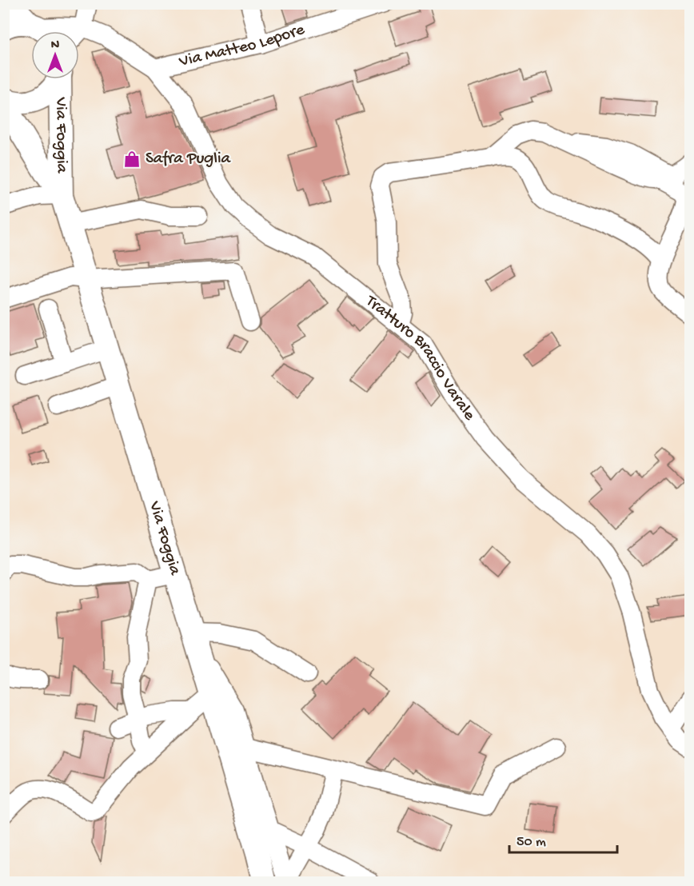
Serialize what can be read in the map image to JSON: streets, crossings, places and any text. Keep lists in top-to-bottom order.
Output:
{
  "streets": {
    "main road": ["Via Foggia"],
    "street": ["Via Matteo Lepore", "Tratturo Braccio Varale"]
  },
  "crossings": [
    ["Via Matteo Lepore", "Tratturo Braccio Varale"]
  ],
  "places": {
    "shop": ["Safra Puglia"]
  },
  "scale_bar": "50 m",
  "north": "top"
}
